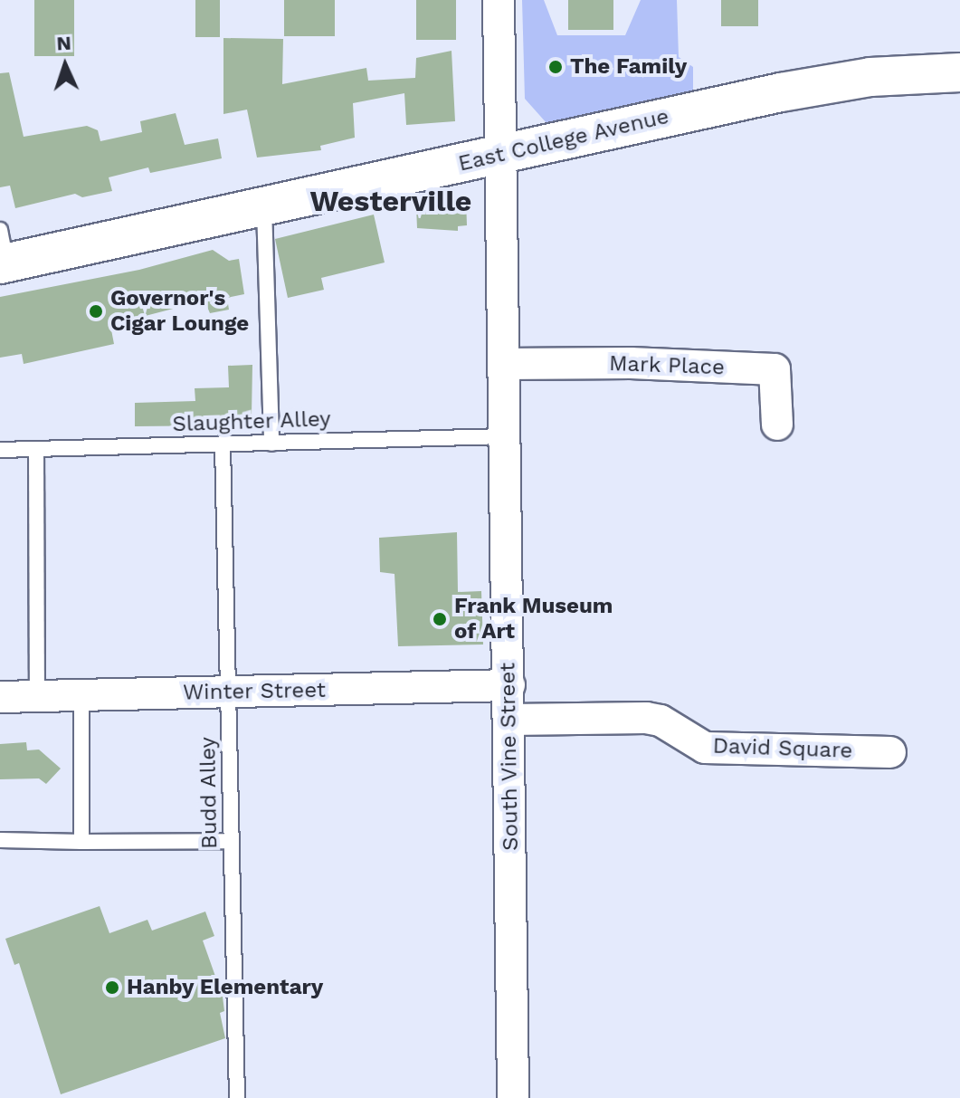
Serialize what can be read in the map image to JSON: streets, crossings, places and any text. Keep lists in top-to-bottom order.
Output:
{
  "streets": {
    "street": [
      "East College Avenue",
      "Mark Place",
      "Winter Street",
      "David Square",
      "South Vine Street"
    ],
    "lane": ["Slaughter Alley", "Budd Alley"]
  },
  "crossings": [
    ["East College Avenue", "South Vine Street"],
    ["Mark Place", "South Vine Street"],
    ["Slaughter Alley", "South Vine Street"],
    ["Slaughter Alley", "Budd Alley"],
    ["Winter Street", "South Vine Street"],
    ["Winter Street", "Budd Alley"],
    ["David Square", "South Vine Street"]
  ],
  "districts": ["Westerville"],
  "places": [
    "The Family",
    "Governor's Cigar Lounge",
    "Frank Museum of Art",
    "Hanby Elementary"
  ],
  "north": "top"
}
